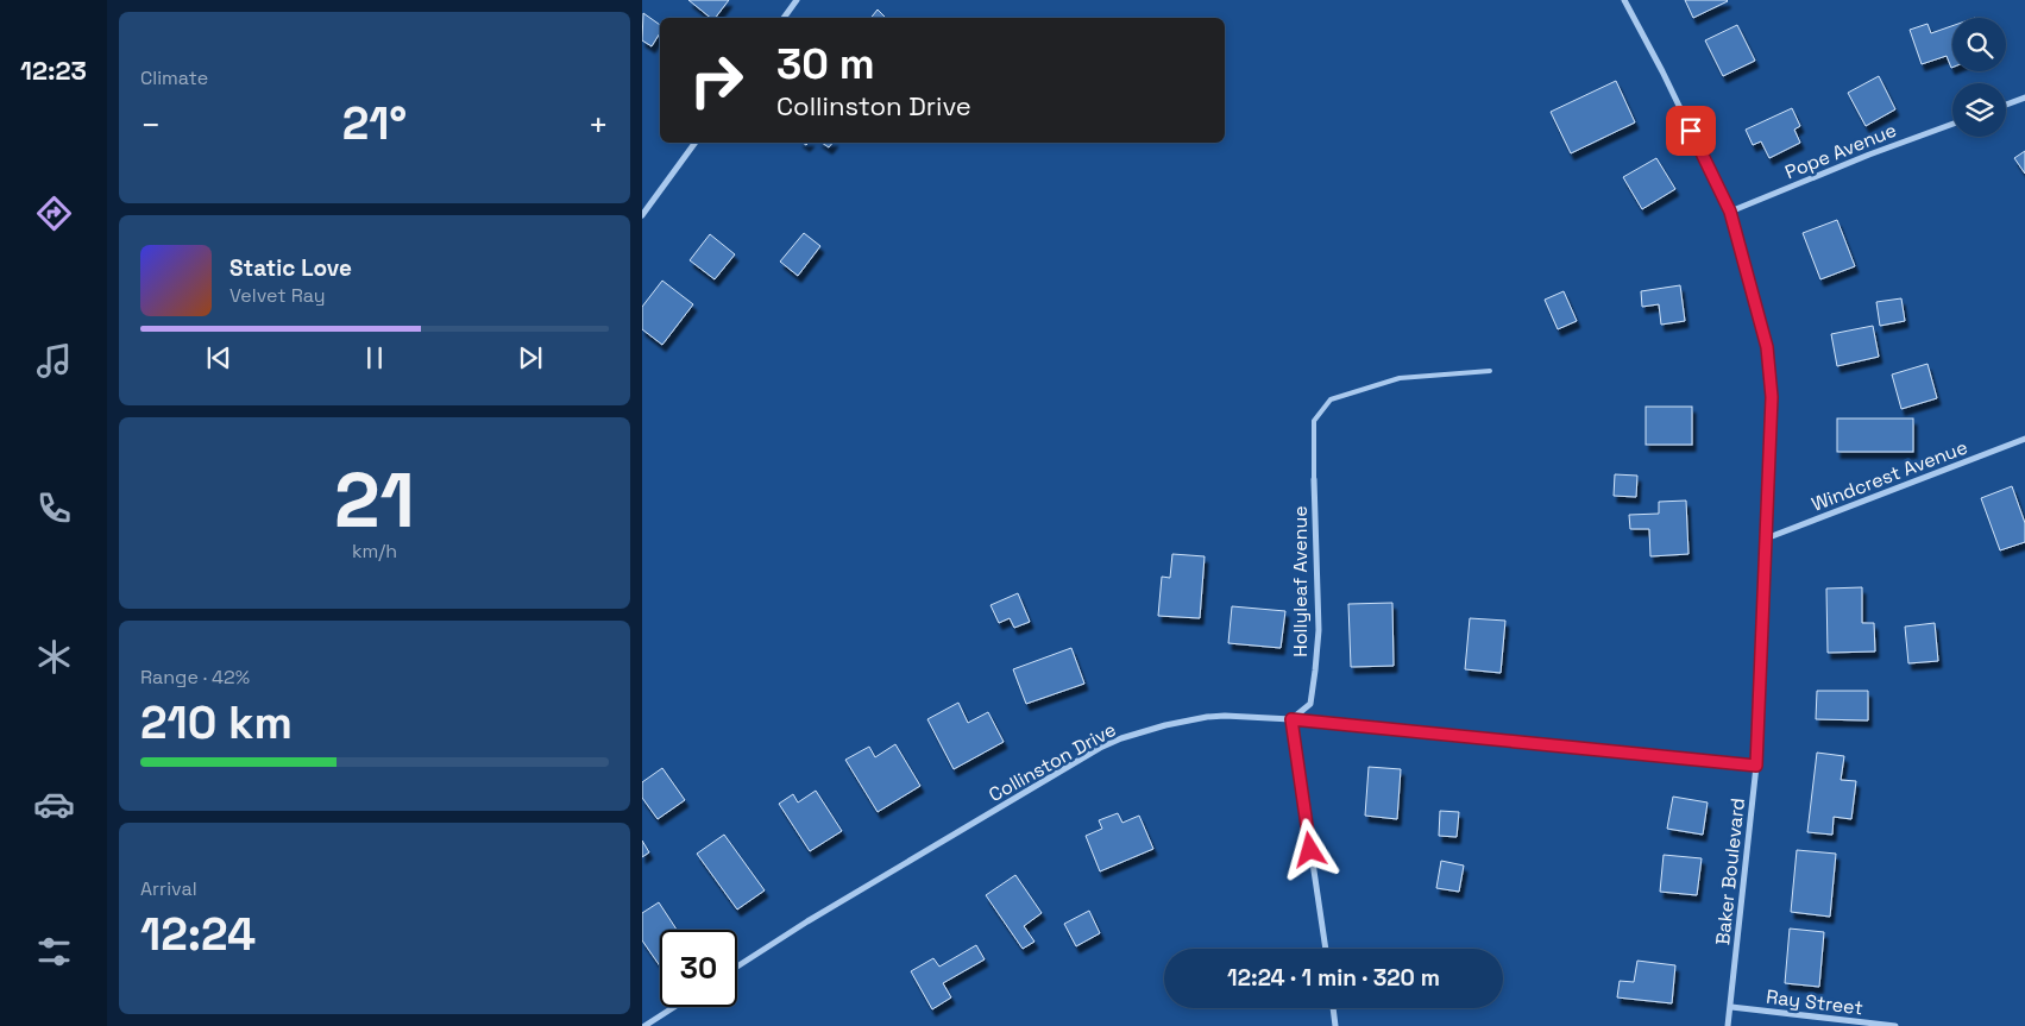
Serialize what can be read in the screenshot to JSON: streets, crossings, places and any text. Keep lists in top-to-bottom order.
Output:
{
  "streets": {
    "street": [
      "Pope Avenue",
      "Windcrest Avenue",
      "Hollyleaf Avenue",
      "Collinston Drive",
      "Baker Boulevard",
      "Ray Street"
    ]
  },
  "crossings": [
    ["Pope Avenue", "Baker Boulevard"],
    ["Windcrest Avenue", "Baker Boulevard"],
    ["Hollyleaf Avenue", "Collinston Drive"],
    ["Collinston Drive", "Baker Boulevard"],
    ["Baker Boulevard", "Ray Street"]
  ],
  "page": {
    "tabs": "12:23",
    "tile": [
      "Climate",
      ["21", "km/h"],
      ["Range · 42%", "210 km"],
      ["Arrival", "12:24"]
    ],
    "turn": ["30 m", "Collinston Drive"],
    "heat": ["−", "21°", "+"],
    "song": ["Static Love", "Velvet Ray"],
    "limit": "30",
    "trip": "12:24 · 1 min · 320 m"
  }
}
